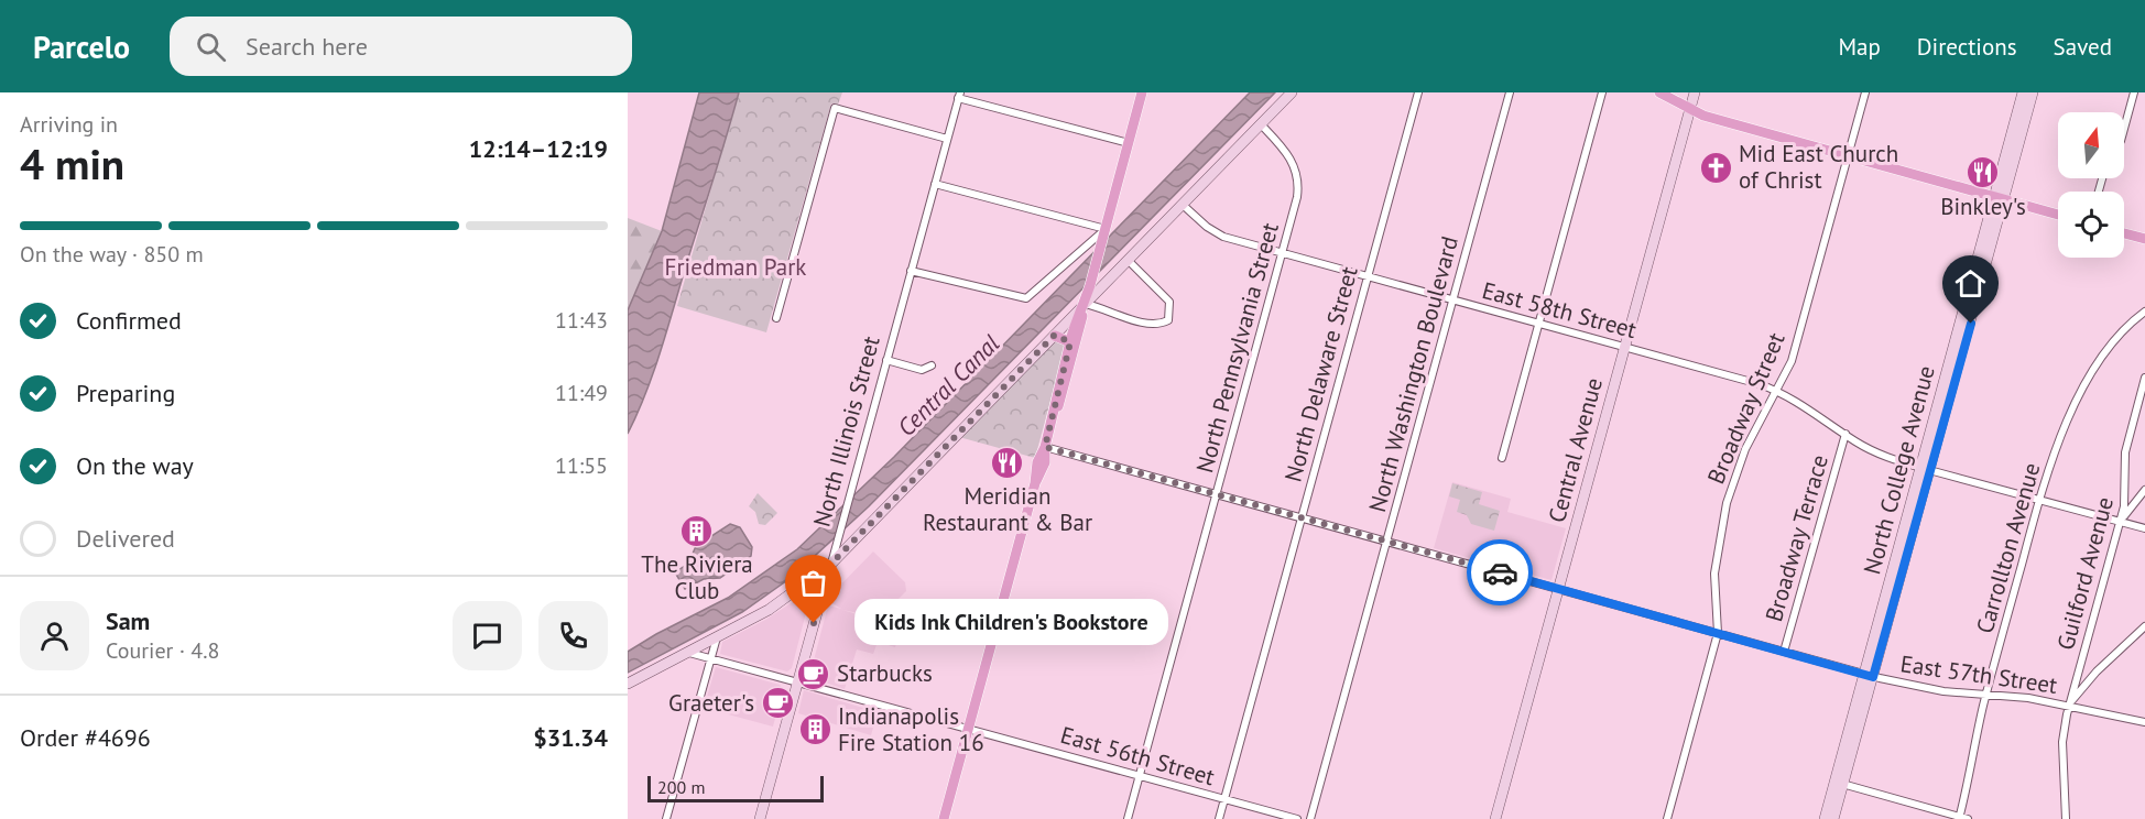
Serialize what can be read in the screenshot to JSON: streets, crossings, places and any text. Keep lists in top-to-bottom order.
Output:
{
  "streets": {
    "main road": ["North Illinois Street", "Central Avenue", "North College Avenue"],
    "street": [
      "East 58th Street",
      "North Pennsylvania Street",
      "North Delaware Street",
      "North Washington Boulevard",
      "Broadway Street",
      "Broadway Terrace",
      "Carrollton Avenue",
      "Guilford Avenue",
      "East 57th Street",
      "East 56th Street"
    ]
  },
  "crossings": [
    ["East 58th Street", "North Pennsylvania Street"],
    ["East 58th Street", "North Delaware Street"],
    ["East 58th Street", "North Washington Boulevard"],
    ["East 58th Street", "Broadway Street"],
    ["East 58th Street", "Central Avenue"],
    ["East 58th Street", "North College Avenue"],
    ["East 58th Street", "Broadway Terrace"],
    ["East 58th Street", "Carrollton Avenue"],
    ["East 58th Street", "Guilford Avenue"],
    ["North Pennsylvania Street", "East 57th Street"],
    ["North Pennsylvania Street", "East 56th Street"],
    ["North Delaware Street", "East 57th Street"],
    ["North Delaware Street", "East 56th Street"],
    ["North Washington Boulevard", "East 57th Street"],
    ["Broadway Street", "East 57th Street"],
    ["North Illinois Street", "East 56th Street"],
    ["Central Avenue", "East 57th Street"],
    ["North College Avenue", "East 57th Street"],
    ["Broadway Terrace", "East 57th Street"],
    ["Carrollton Avenue", "East 57th Street"],
    ["Guilford Avenue", "East 57th Street"]
  ],
  "water": ["Central Canal"],
  "parks": ["Friedman Park"],
  "places": {
    "church": ["Mid East Church of Christ"],
    "restaurant": ["Binkley's", "Meridian Restaurant & Bar"],
    "building": ["The Riviera Club", "Indianapolis Fire Station 16"],
    "other": ["Kids Ink Children's Bookstore"],
    "cafe": ["Starbucks", "Graeter's"]
  },
  "scale_bar": "200 m",
  "north": "top",
  "page": {
    "header": "Parcelo",
    "search": "Search here",
    "nav": ["Map", "Directions", "Saved"],
    "heading": ["4 min", "Arriving in", "12:14–12:19"],
    "panel": [
      "Sam",
      "Courier · 4.8",
      "Order #4696",
      "$31.34"
    ],
    "bar": "On the way · 850 m",
    "list": [
      ["Confirmed", "11:43"],
      ["Preparing", "11:49"],
      ["On the way", "11:55"],
      "Delivered"
    ],
    "bubble": "Kids Ink Children's Bookstore",
    "scale": "200 m"
  }
}
